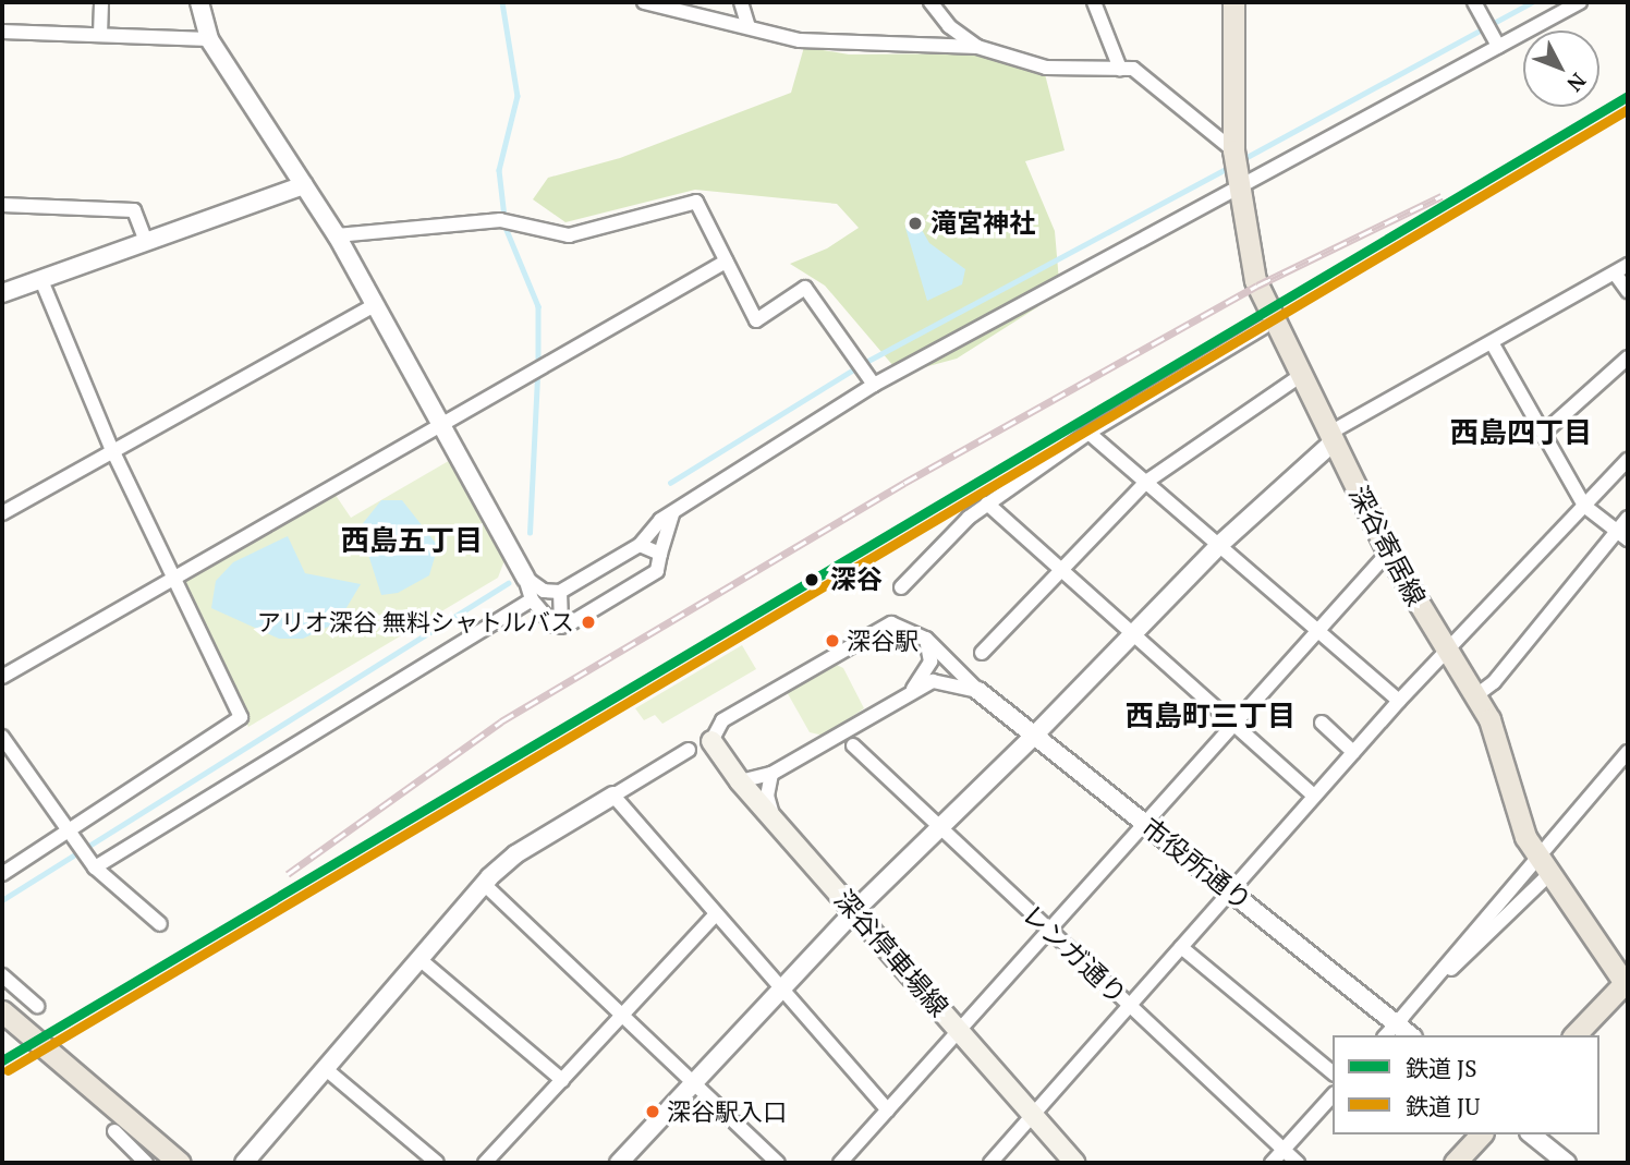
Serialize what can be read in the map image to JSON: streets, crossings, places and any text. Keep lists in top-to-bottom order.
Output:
{
  "streets": {
    "main road": ["深谷寄居線", "深谷停車場線"],
    "street": ["市役所通り", "レンガ通り"]
  },
  "districts": ["西島四丁目", "西島五丁目", "西島町三丁目"],
  "places": [
    "滝宮神社",
    "深谷",
    "アリオ深谷 無料シャトルバス",
    "深谷駅",
    "深谷駅入口"
  ],
  "lines": ["rail line JS", "rail line JU"],
  "legend": ["鉄道 JS", "鉄道 JU"],
  "north": "bottom right"
}
